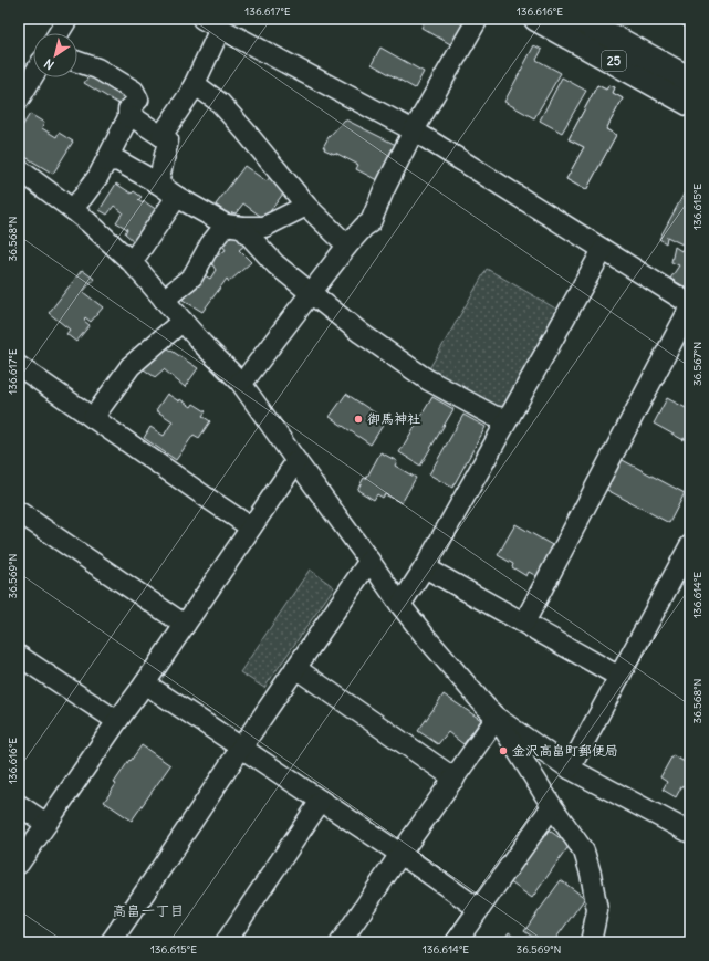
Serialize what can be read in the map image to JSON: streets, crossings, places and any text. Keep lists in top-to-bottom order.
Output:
{
  "streets": {
    "main road": ["25"]
  },
  "districts": ["高畠一丁目"],
  "places": ["御馬神社", "金沢高畠町郵便局"],
  "north": "bottom left",
  "coordinates": [
    "136.617°E",
    "136.616°E",
    "136.615°E",
    "36.568°N",
    "36.567°N",
    "36.569°N",
    "136.614°E"
  ]
}
